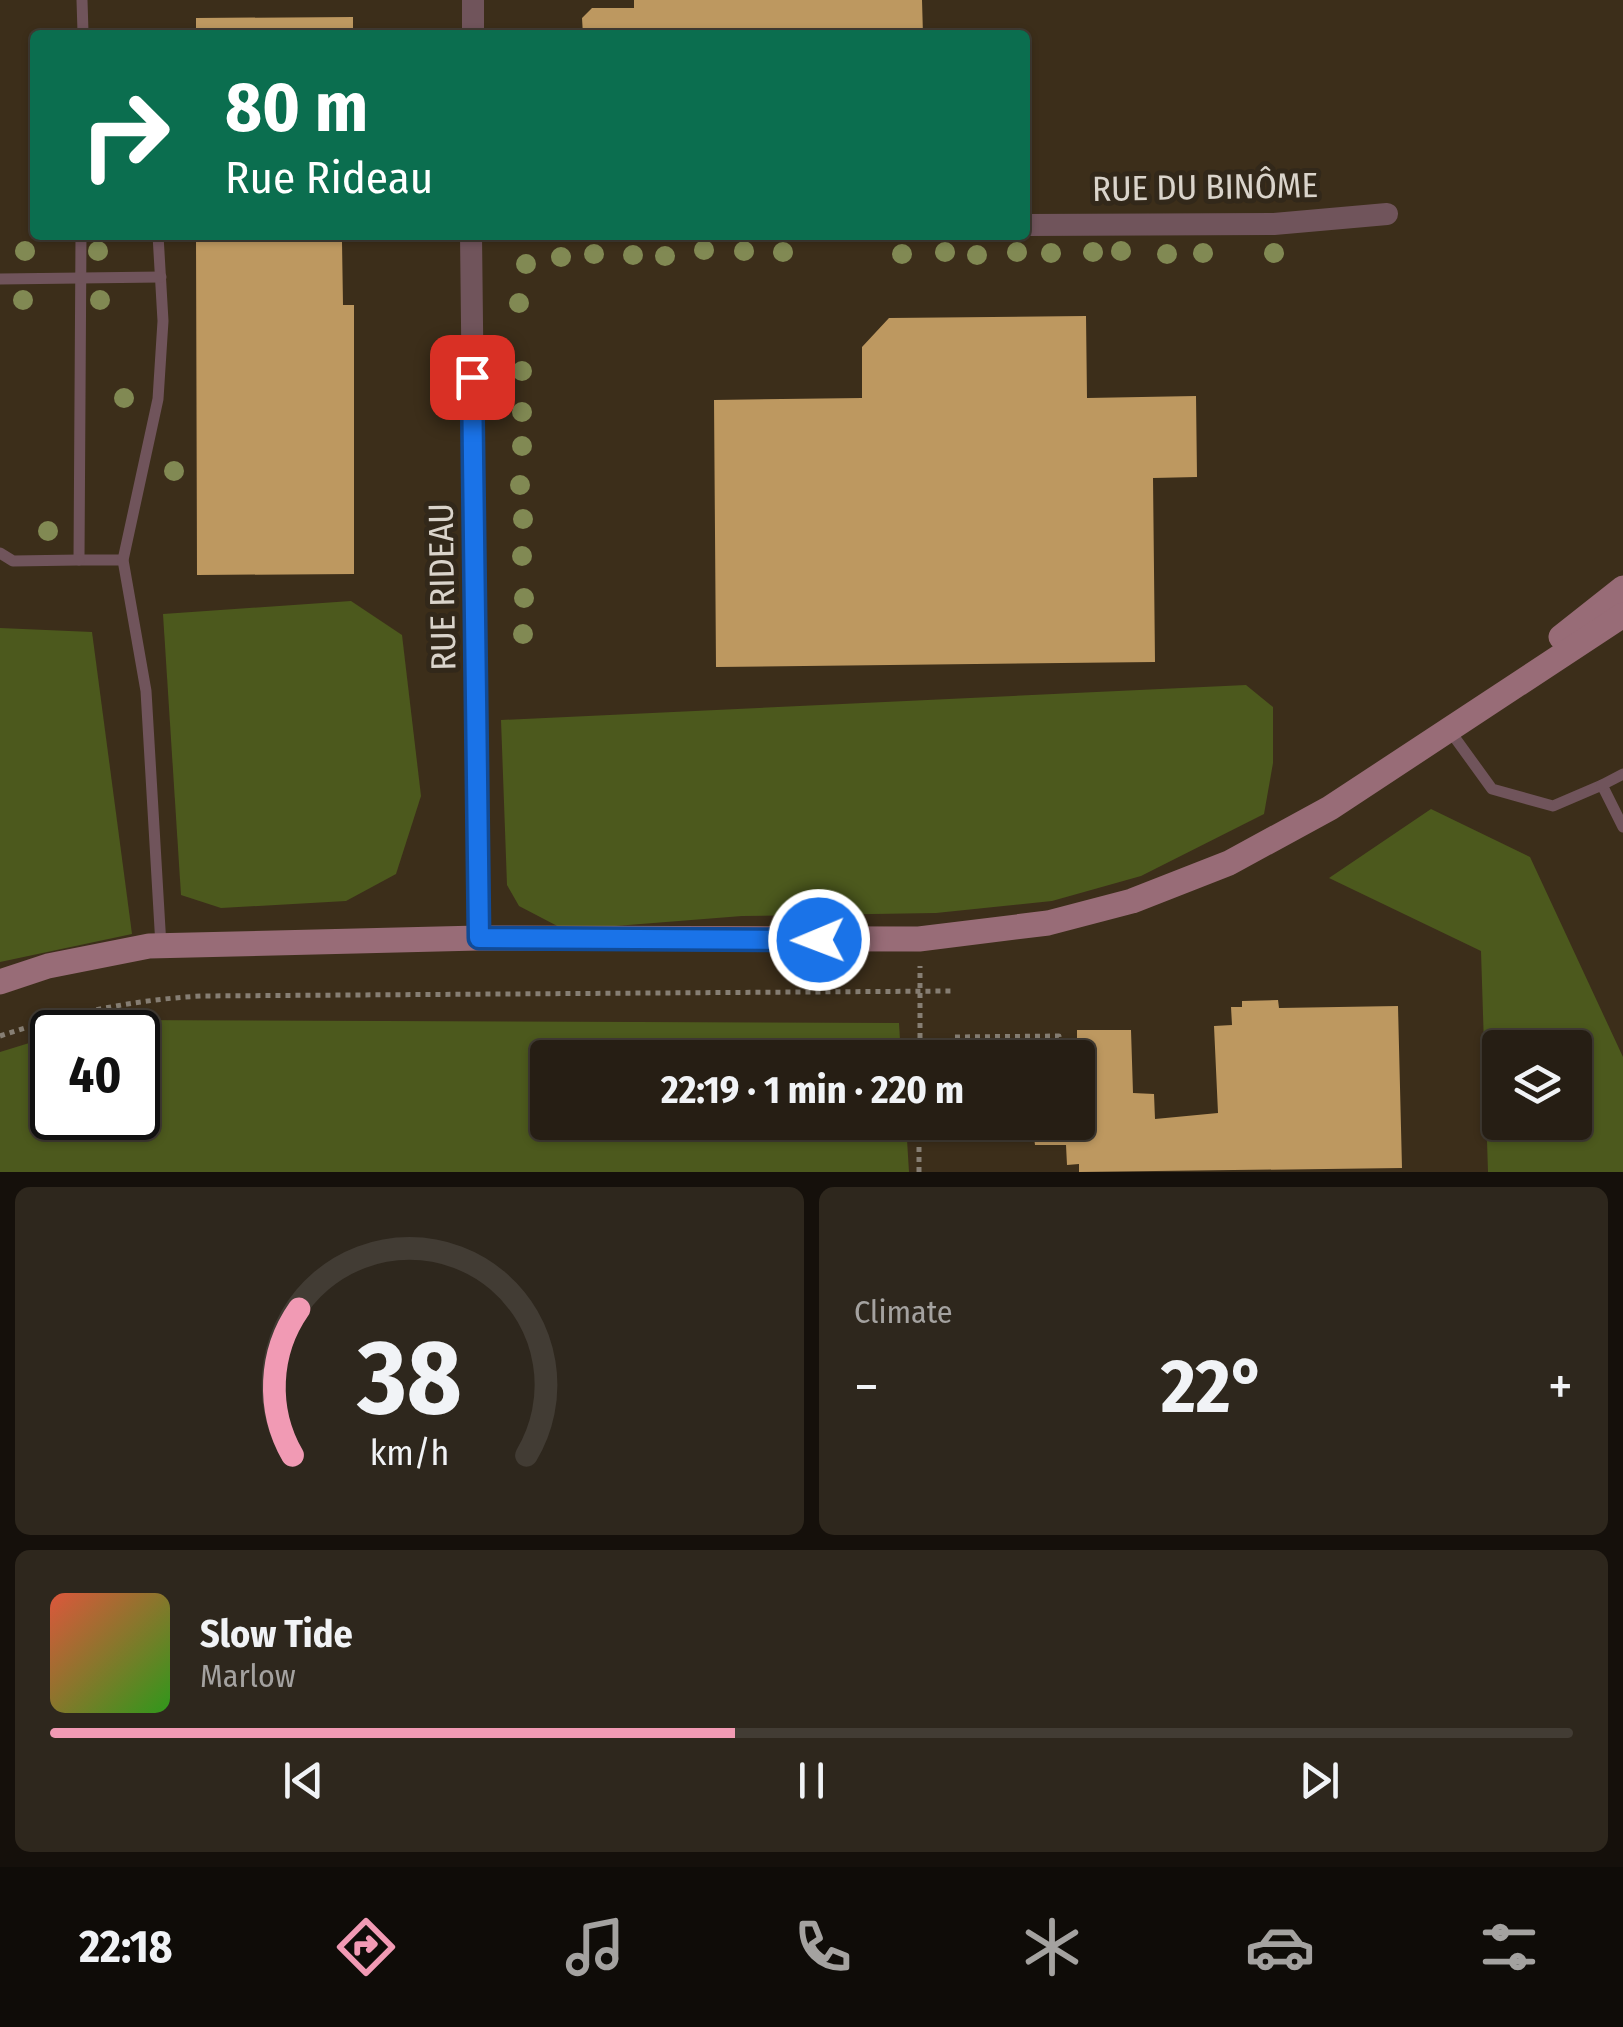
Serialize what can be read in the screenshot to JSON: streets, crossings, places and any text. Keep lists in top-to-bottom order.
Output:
{
  "streets": {
    "street": ["RUE DU BINÔME", "RUE RIDEAU"]
  },
  "page": {
    "turn": ["80 m", "Rue Rideau"],
    "limit": "40",
    "trip": "22:19 · 1 min · 220 m",
    "tile": "Climate",
    "heat": ["−", "22°", "+"],
    "song": ["Slow Tide", "Marlow"],
    "tabs": "22:18",
    "gauge": ["38", "km/h"]
  }
}
